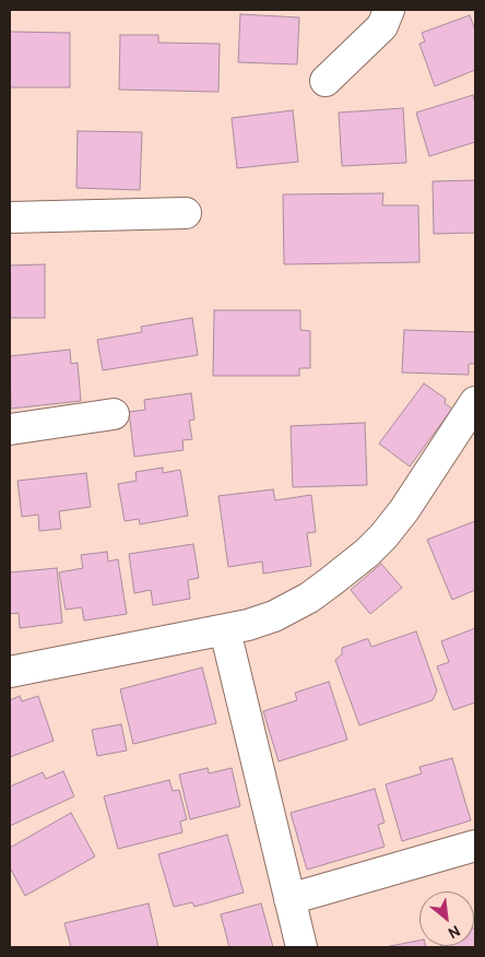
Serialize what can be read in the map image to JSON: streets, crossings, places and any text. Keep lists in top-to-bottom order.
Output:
{
  "north": "bottom right"
}
